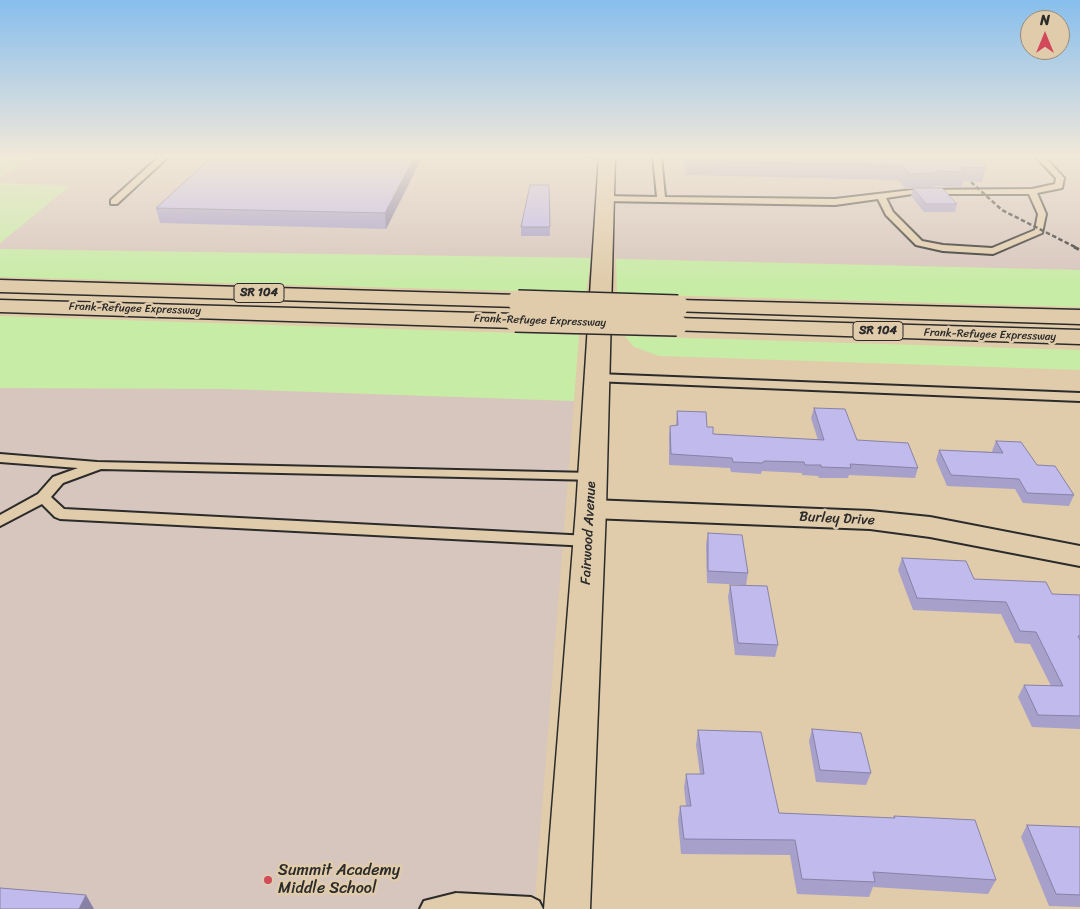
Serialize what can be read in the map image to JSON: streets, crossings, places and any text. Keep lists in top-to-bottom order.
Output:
{
  "streets": {
    "main road": ["SR 104", "Frank-Refugee Expressway", "Fairwood Avenue"],
    "street": ["Burley Drive"]
  },
  "crossings": [
    ["Burley Drive", "Fairwood Avenue"]
  ],
  "places": ["Summit Academy Middle School"],
  "north": "top"
}
